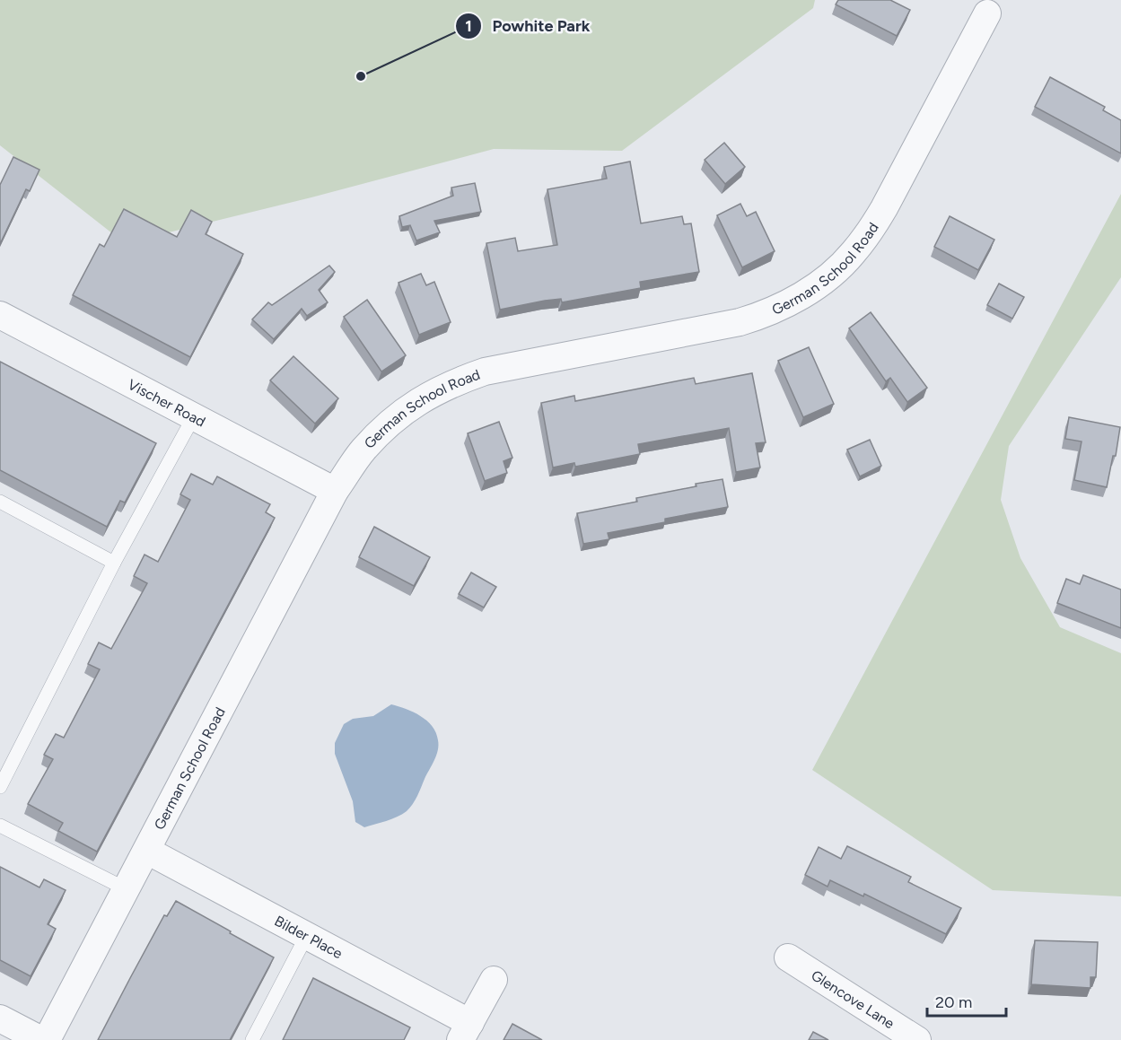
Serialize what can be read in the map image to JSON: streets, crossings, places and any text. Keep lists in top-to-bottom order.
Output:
{
  "streets": {
    "street": [
      "German School Road",
      "Vischer Road",
      "Bilder Place",
      "Glencove Lane"
    ]
  },
  "crossings": [
    ["German School Road", "Vischer Road"],
    ["German School Road", "Bilder Place"]
  ],
  "places": ["Powhite Park"],
  "scale_bar": "20 m"
}
